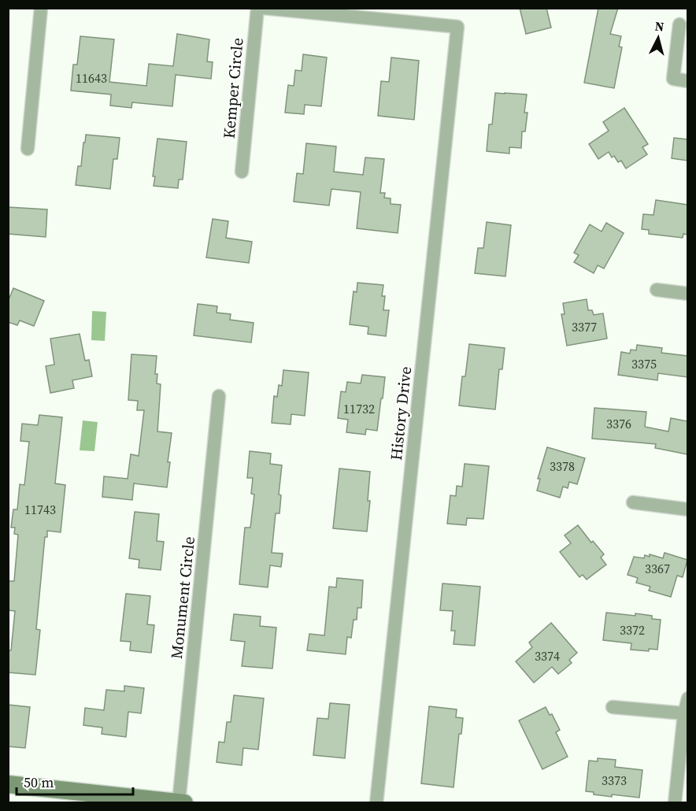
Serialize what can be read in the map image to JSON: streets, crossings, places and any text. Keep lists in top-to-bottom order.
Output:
{
  "streets": {
    "street": ["Kemper Circle", "History Drive", "Monument Circle"]
  },
  "house_numbers": [
    "11643",
    "3377",
    "3375",
    "11732",
    "3376",
    "3378",
    "11743",
    "3367",
    "3372",
    "3374",
    "3373"
  ],
  "scale_bar": "50 m",
  "north": "top"
}
